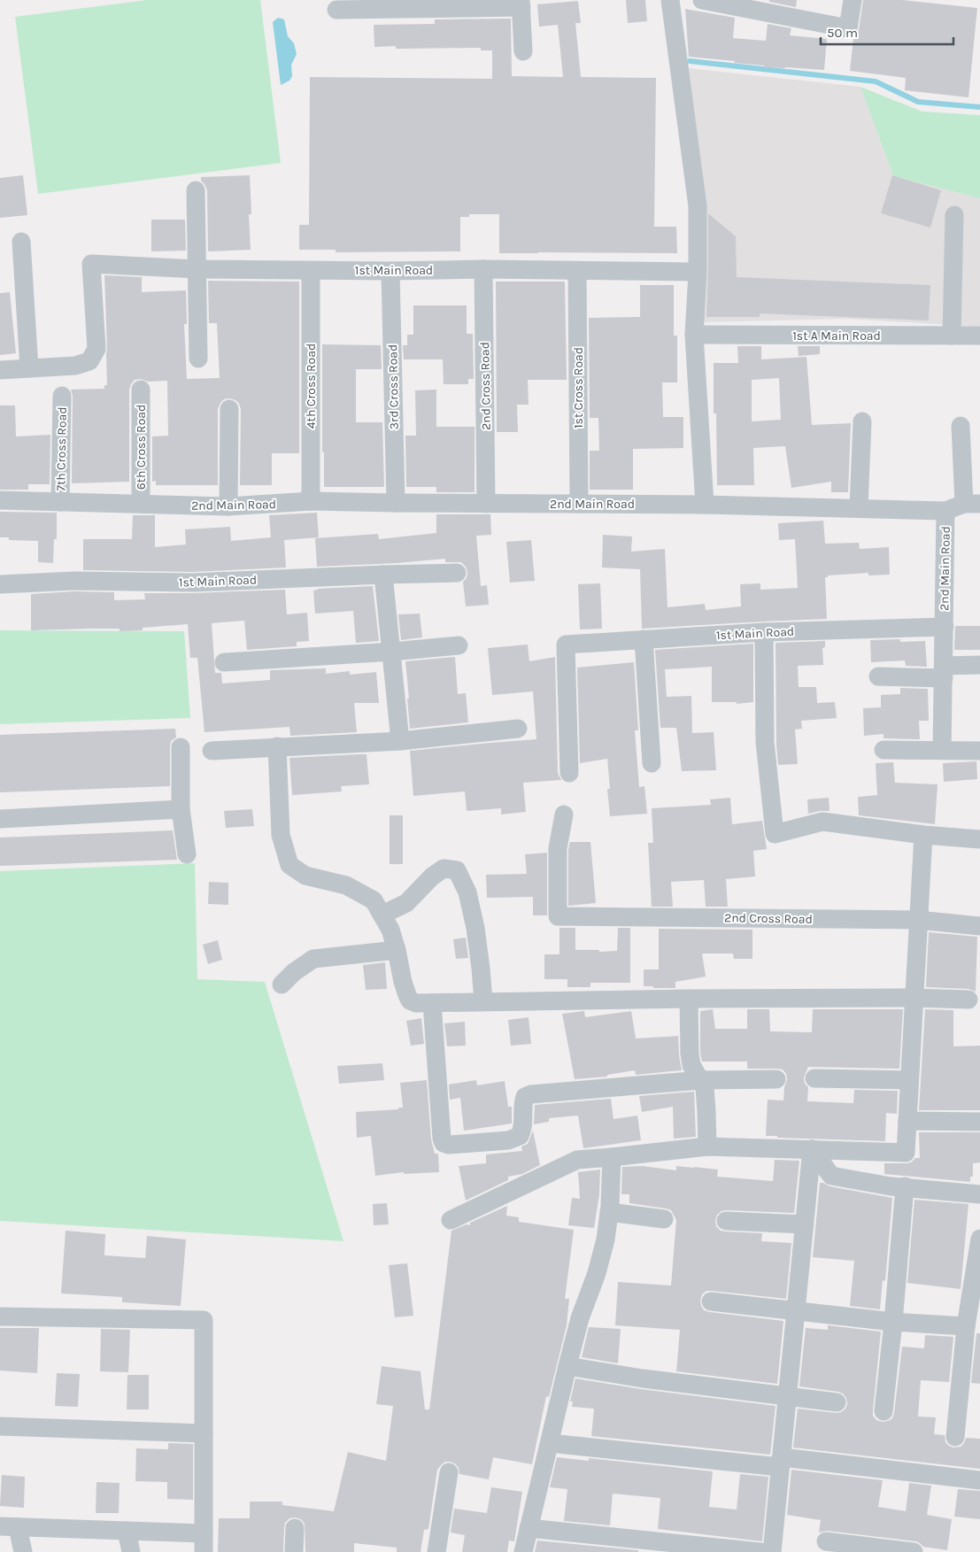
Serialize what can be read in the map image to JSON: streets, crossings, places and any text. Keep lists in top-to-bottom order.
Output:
{
  "streets": {
    "street": [
      "1st Main Road",
      "1st A Main Road",
      "4th Cross Road",
      "2nd Cross Road",
      "3rd Cross Road",
      "1st Cross Road",
      "6th Cross Road",
      "7th Cross Road",
      "2nd Main Road"
    ]
  },
  "crossings": [
    ["1st Main Road", "4th Cross Road"],
    ["1st Main Road", "2nd Cross Road"],
    ["1st Main Road", "3rd Cross Road"],
    ["1st Main Road", "1st Cross Road"],
    ["1st Main Road", "2nd Main Road"],
    ["4th Cross Road", "2nd Main Road"],
    ["2nd Cross Road", "2nd Main Road"],
    ["3rd Cross Road", "2nd Main Road"],
    ["1st Cross Road", "2nd Main Road"],
    ["6th Cross Road", "2nd Main Road"],
    ["7th Cross Road", "2nd Main Road"]
  ],
  "scale_bar": "50 m"
}
